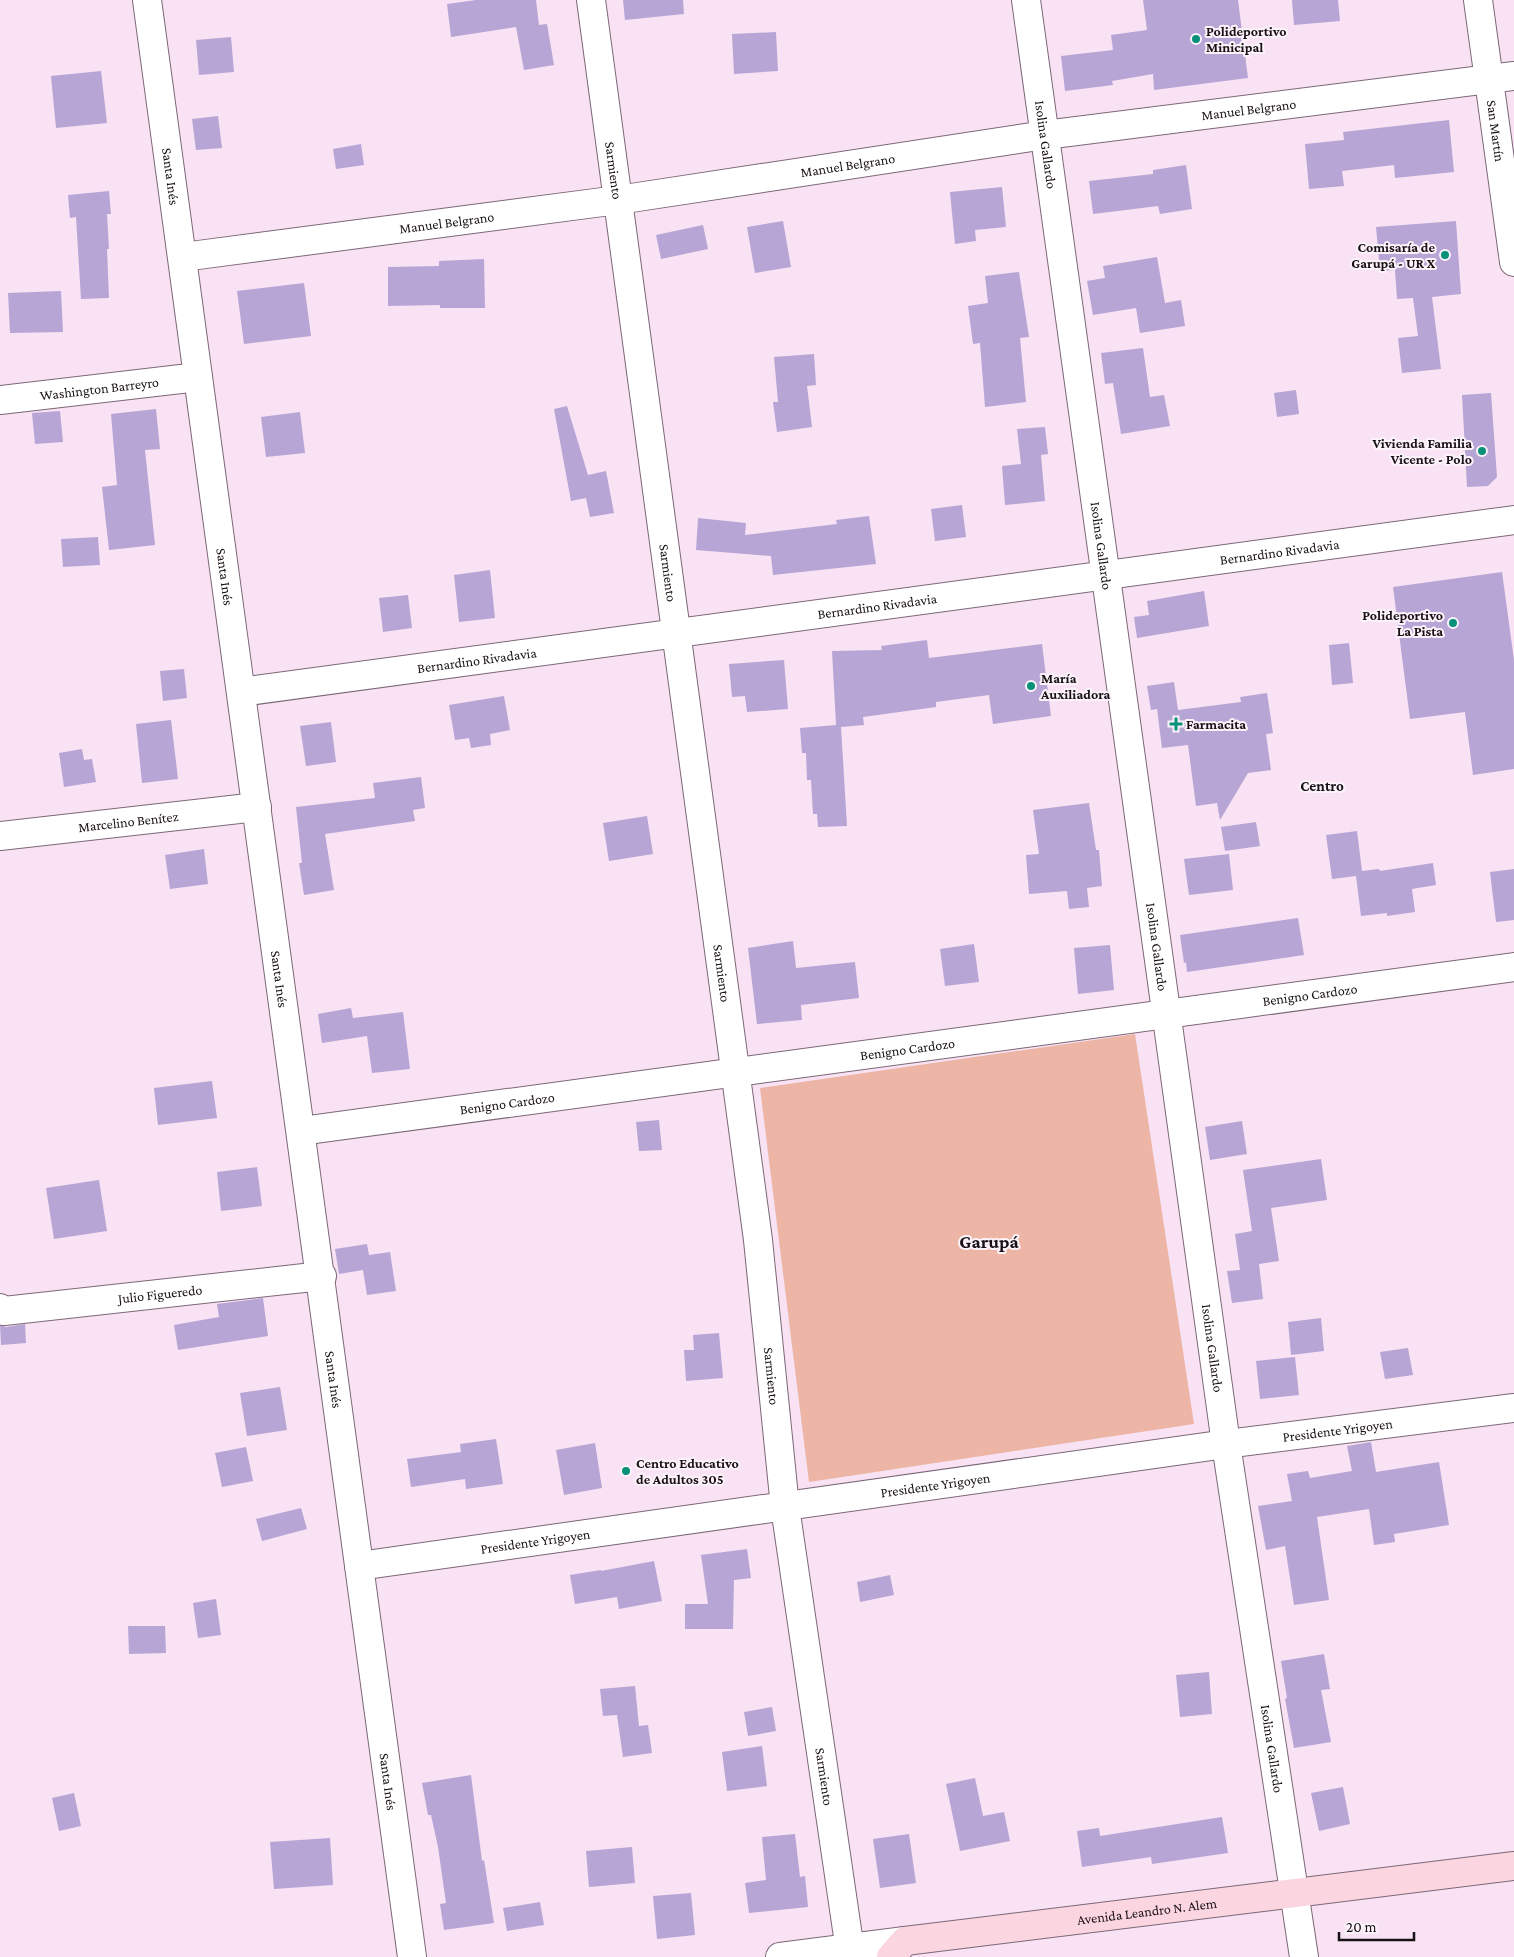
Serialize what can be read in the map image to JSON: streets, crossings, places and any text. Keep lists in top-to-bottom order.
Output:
{
  "streets": {
    "main road": ["Avenida Leandro N. Alem"],
    "street": [
      "Manuel Belgrano",
      "San Martín",
      "Isolina Gallardo",
      "Sarmiento",
      "Santa Inés",
      "Washington Barreyro",
      "Bernardino Rivadavia",
      "Marcelino Benítez",
      "Benigno Cardozo",
      "Julio Figueredo",
      "Presidente Yrigoyen"
    ]
  },
  "crossings": [
    ["Manuel Belgrano", "San Martín"],
    ["Manuel Belgrano", "Isolina Gallardo"],
    ["Manuel Belgrano", "Sarmiento"],
    ["Manuel Belgrano", "Santa Inés"],
    ["Isolina Gallardo", "Bernardino Rivadavia"],
    ["Isolina Gallardo", "Benigno Cardozo"],
    ["Isolina Gallardo", "Presidente Yrigoyen"],
    ["Isolina Gallardo", "Avenida Leandro N. Alem"],
    ["Sarmiento", "Bernardino Rivadavia"],
    ["Sarmiento", "Benigno Cardozo"],
    ["Sarmiento", "Presidente Yrigoyen"],
    ["Sarmiento", "Avenida Leandro N. Alem"],
    ["Santa Inés", "Washington Barreyro"],
    ["Santa Inés", "Bernardino Rivadavia"],
    ["Santa Inés", "Marcelino Benítez"],
    ["Santa Inés", "Benigno Cardozo"],
    ["Santa Inés", "Julio Figueredo"],
    ["Santa Inés", "Presidente Yrigoyen"]
  ],
  "districts": ["Centro", "Garupá"],
  "places": {
    "other": [
      "Polideportivo Minicipal",
      "Comisaría de Garupá - UR X",
      "Vivienda Familia Vicente - Polo",
      "Polideportivo La Pista",
      "María Auxiliadora",
      "Centro Educativo de Adultos 305"
    ],
    "health": ["Farmacita"]
  },
  "scale_bar": "20 m"
}
